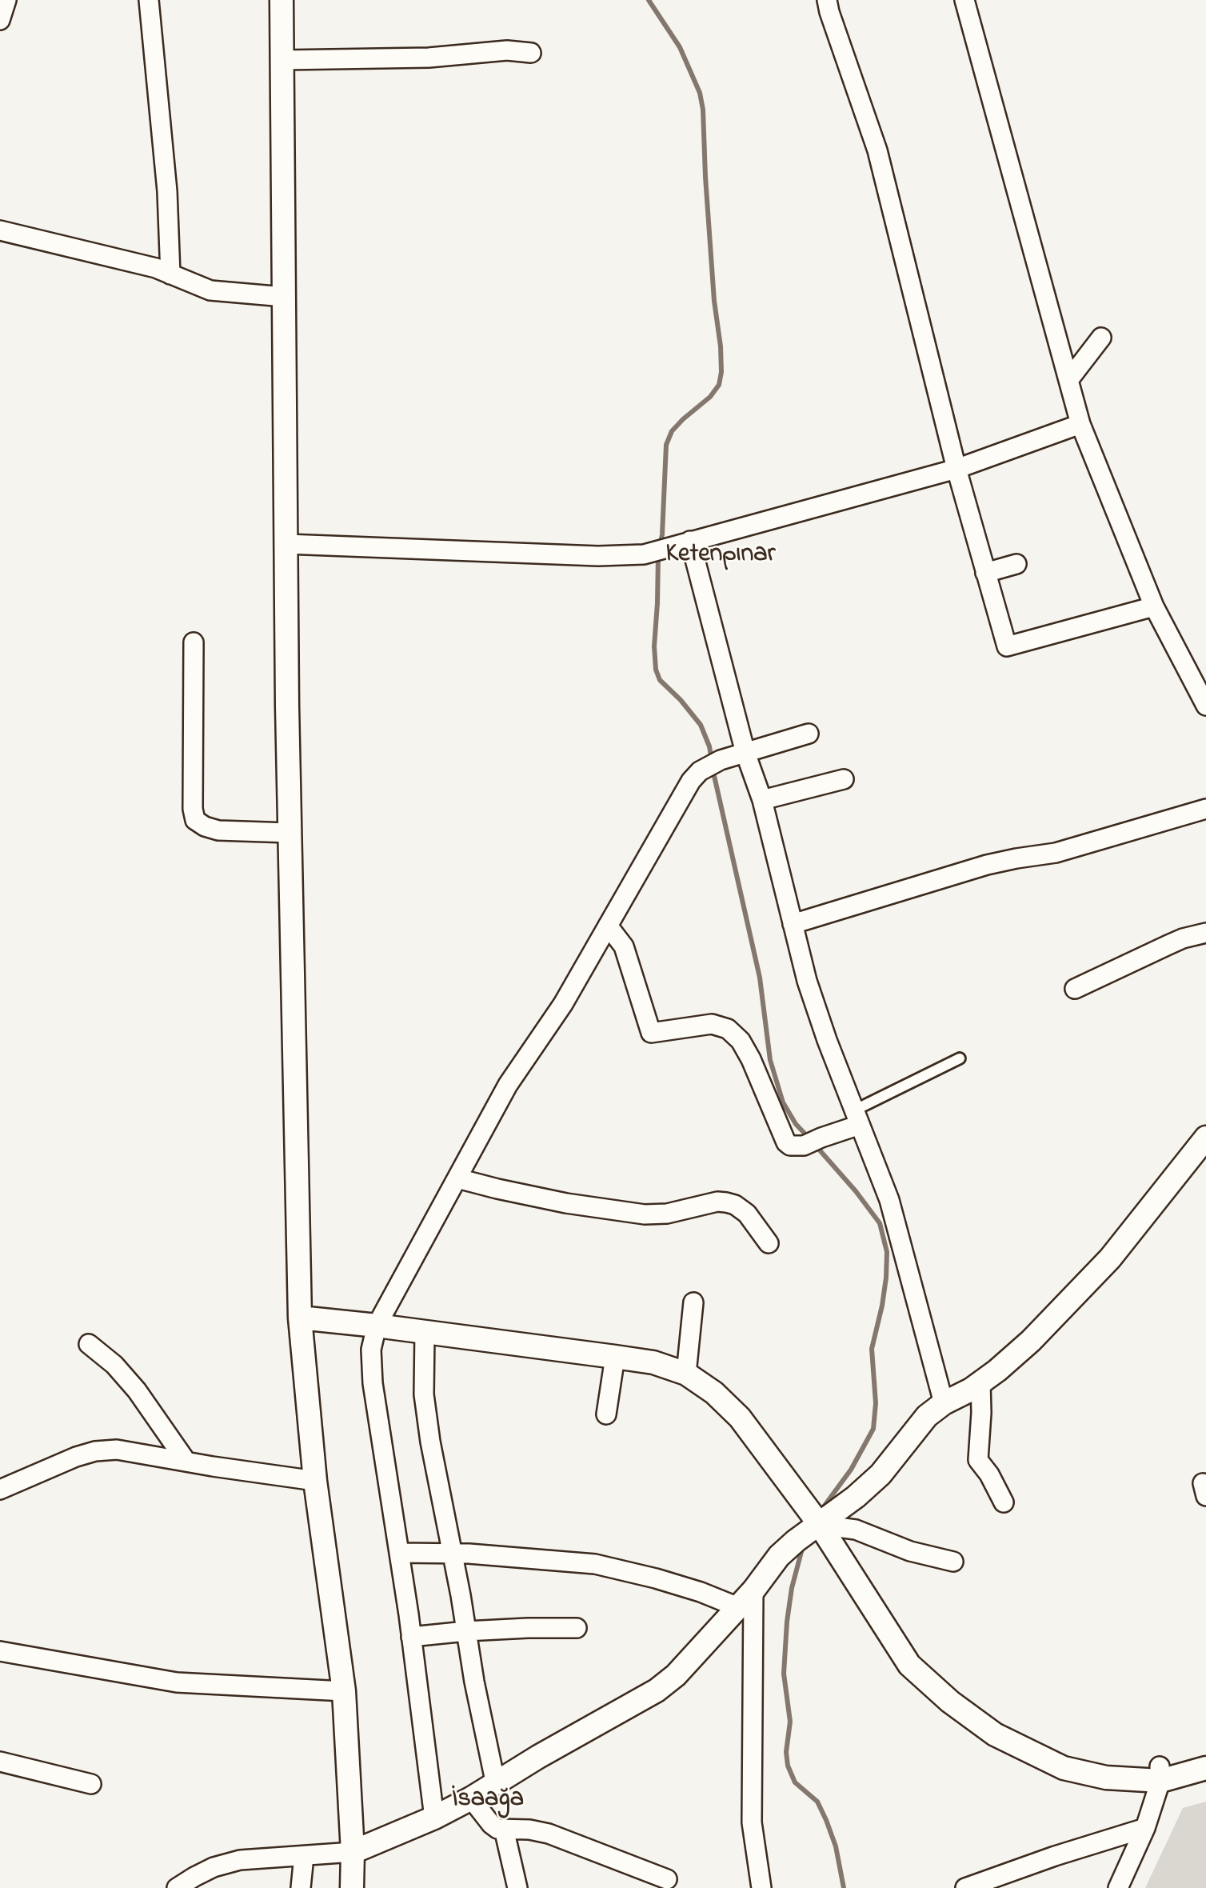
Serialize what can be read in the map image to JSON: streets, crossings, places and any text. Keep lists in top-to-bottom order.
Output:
{
  "districts": ["Ketenpınar", "İsaağa"]
}
